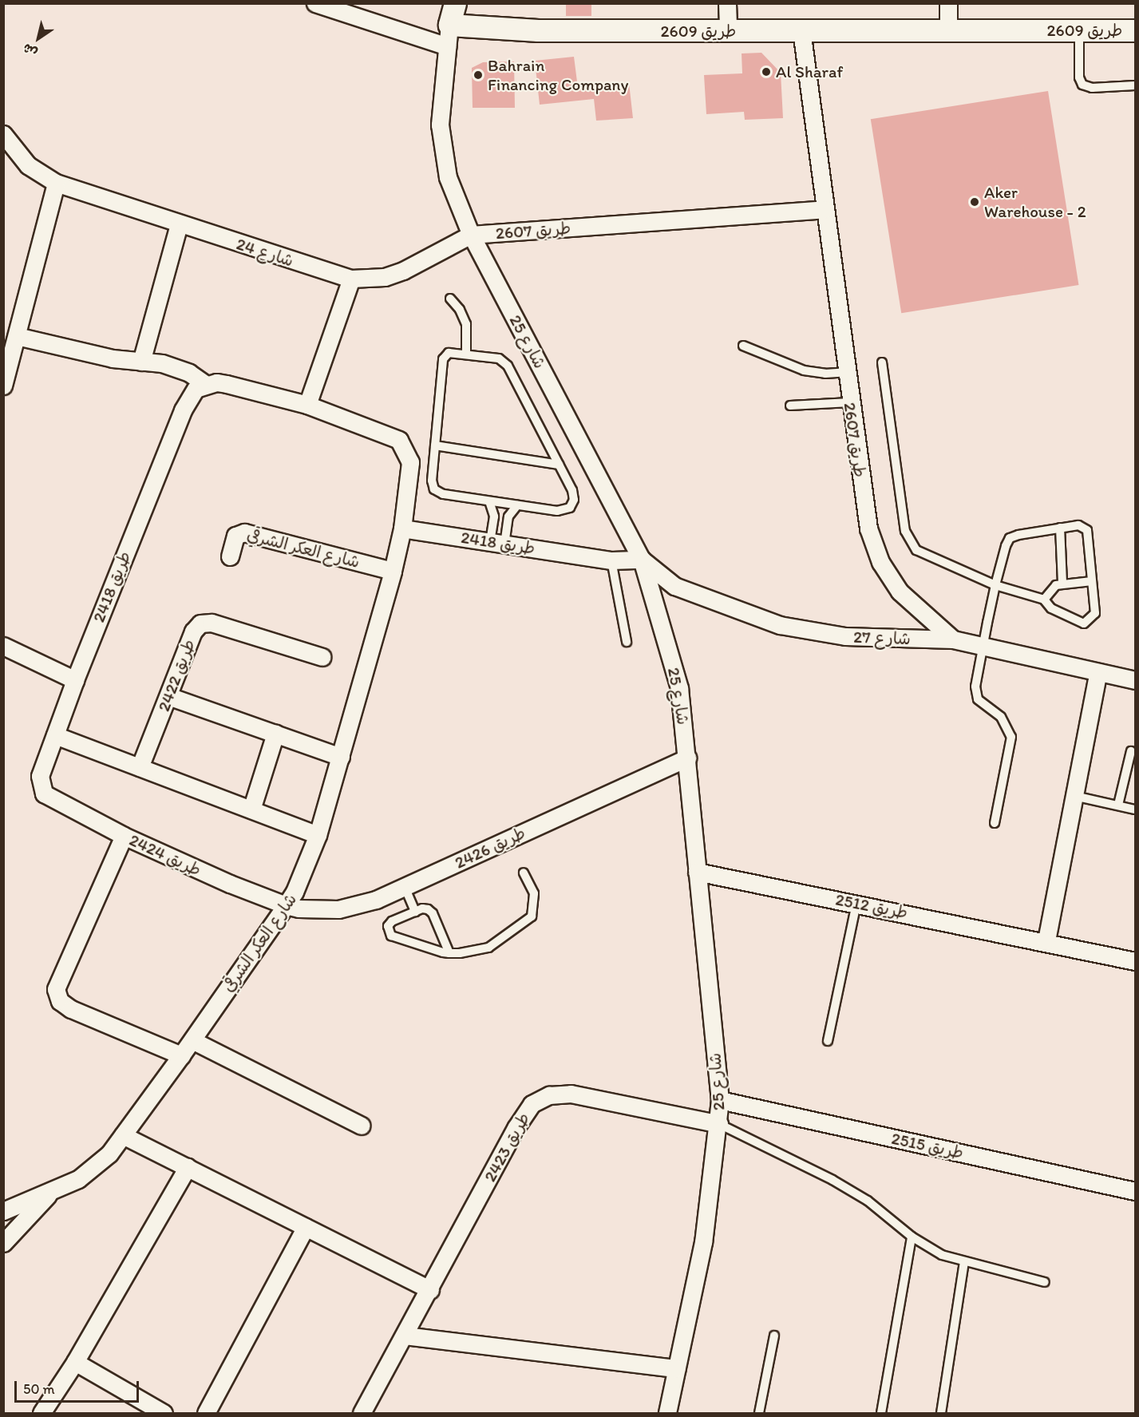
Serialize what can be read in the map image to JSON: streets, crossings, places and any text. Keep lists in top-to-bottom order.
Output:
{
  "streets": {
    "street": [
      "طريق 2609",
      "طريق 2607",
      "شارع 24",
      "شارع 25",
      "طريق 2418",
      "شارع العكر الشرقي",
      "شارع 27",
      "طريق 2422",
      "طريق 2426",
      "طريق 2424",
      "طريق 2512",
      "طريق 2515",
      "طريق 2423"
    ]
  },
  "crossings": [
    ["طريق 2609", "طريق 2607"],
    ["طريق 2609", "شارع 25"],
    ["طريق 2607", "شارع 24"],
    ["طريق 2607", "شارع 25"],
    ["طريق 2607", "شارع 27"],
    ["شارع 24", "شارع 25"],
    ["شارع 25", "طريق 2418"],
    ["شارع 25", "شارع 27"],
    ["شارع 25", "طريق 2426"],
    ["شارع 25", "طريق 2512"],
    ["شارع 25", "طريق 2515"],
    ["شارع 25", "طريق 2423"],
    ["طريق 2418", "شارع العكر الشرقي"],
    ["طريق 2418", "شارع 27"],
    ["طريق 2418", "طريق 2424"],
    ["شارع العكر الشرقي", "طريق 2426"],
    ["شارع العكر الشرقي", "طريق 2424"],
    ["طريق 2426", "طريق 2424"]
  ],
  "places": ["Al Sharaf", "Bahrain Financing Company", "Aker Warehouse - 2"],
  "scale_bar": "50 m",
  "north": "bottom left"
}
